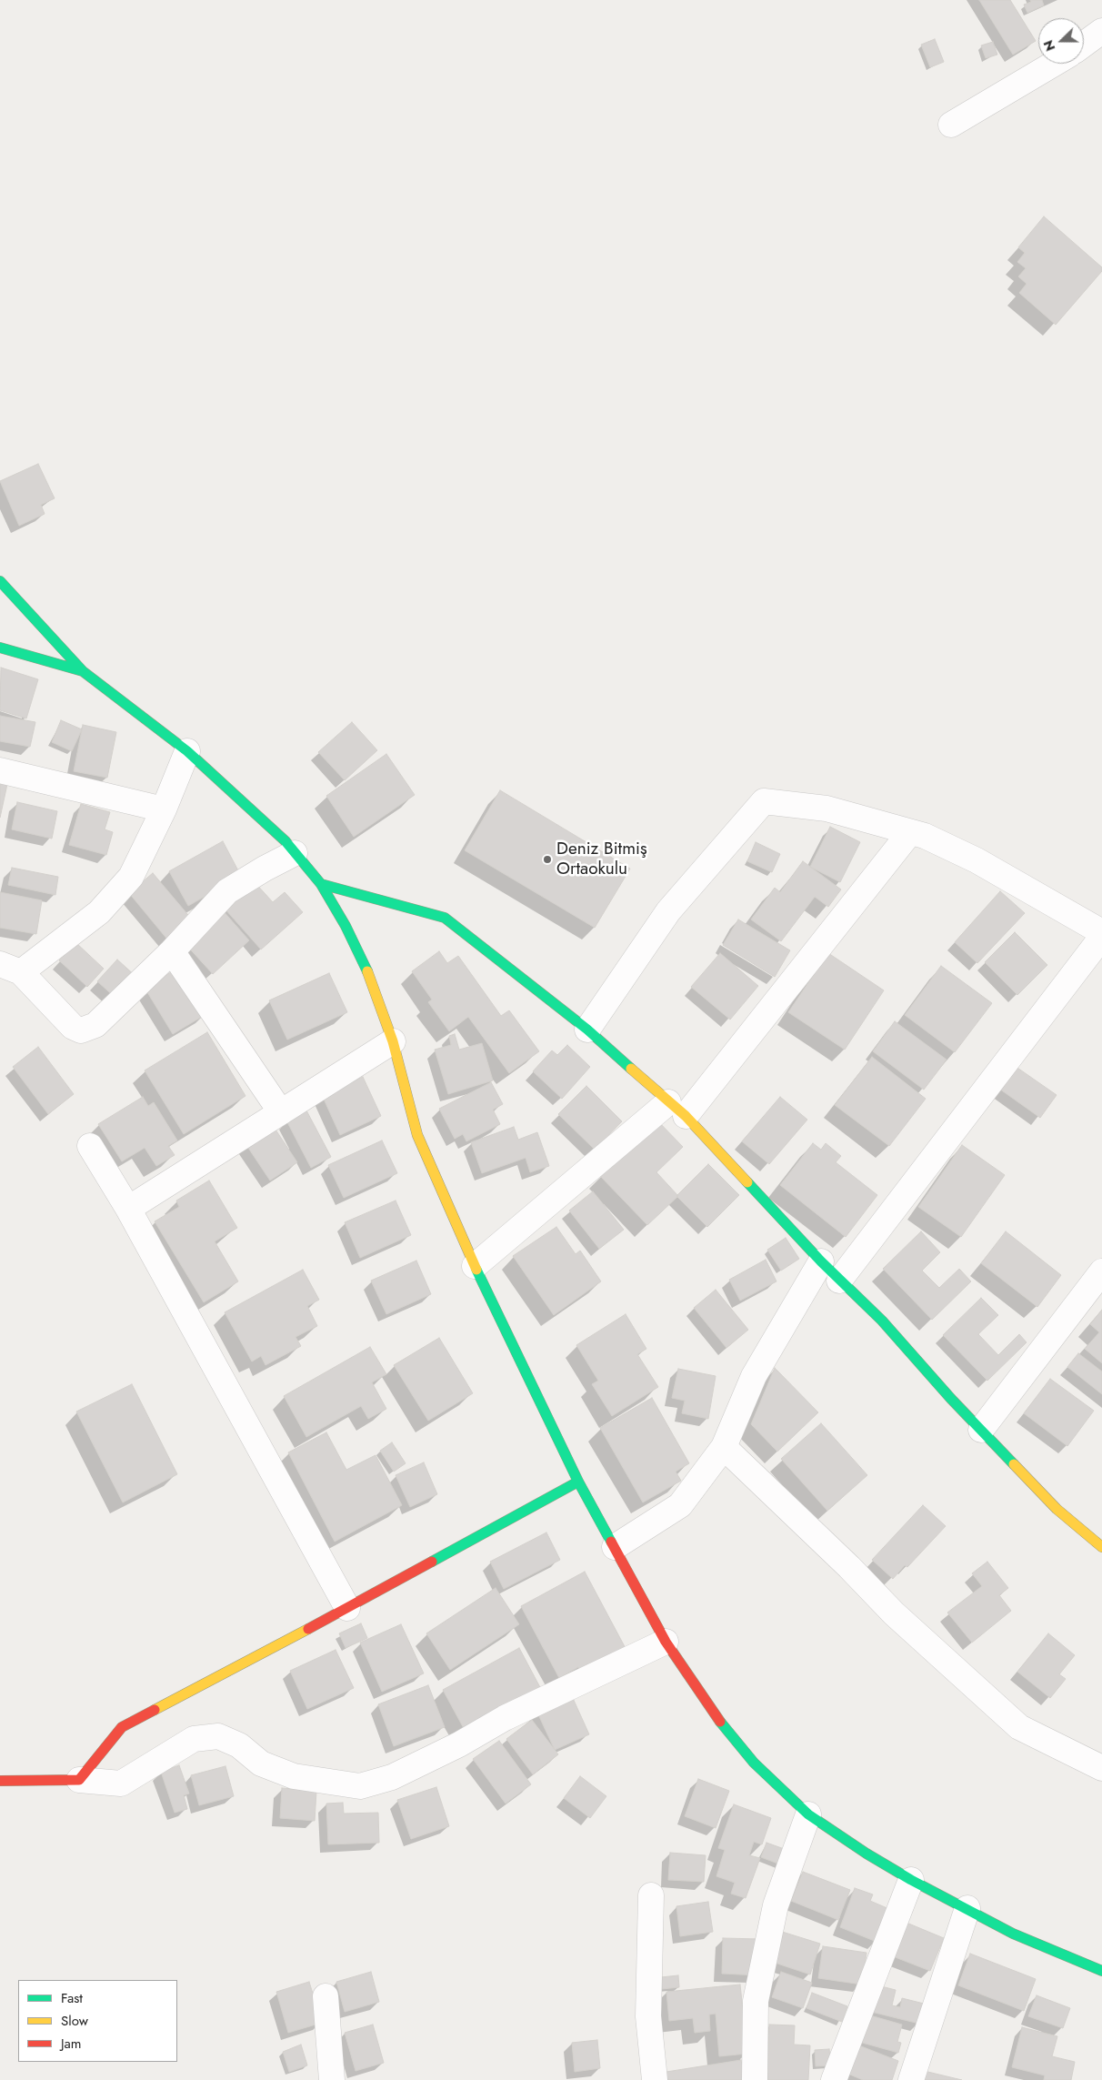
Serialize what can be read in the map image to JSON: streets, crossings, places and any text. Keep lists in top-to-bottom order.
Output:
{
  "places": ["Deniz Bitmiş Ortaokulu"],
  "legend": ["Fast", "Slow", "Jam"],
  "north": "left"
}
